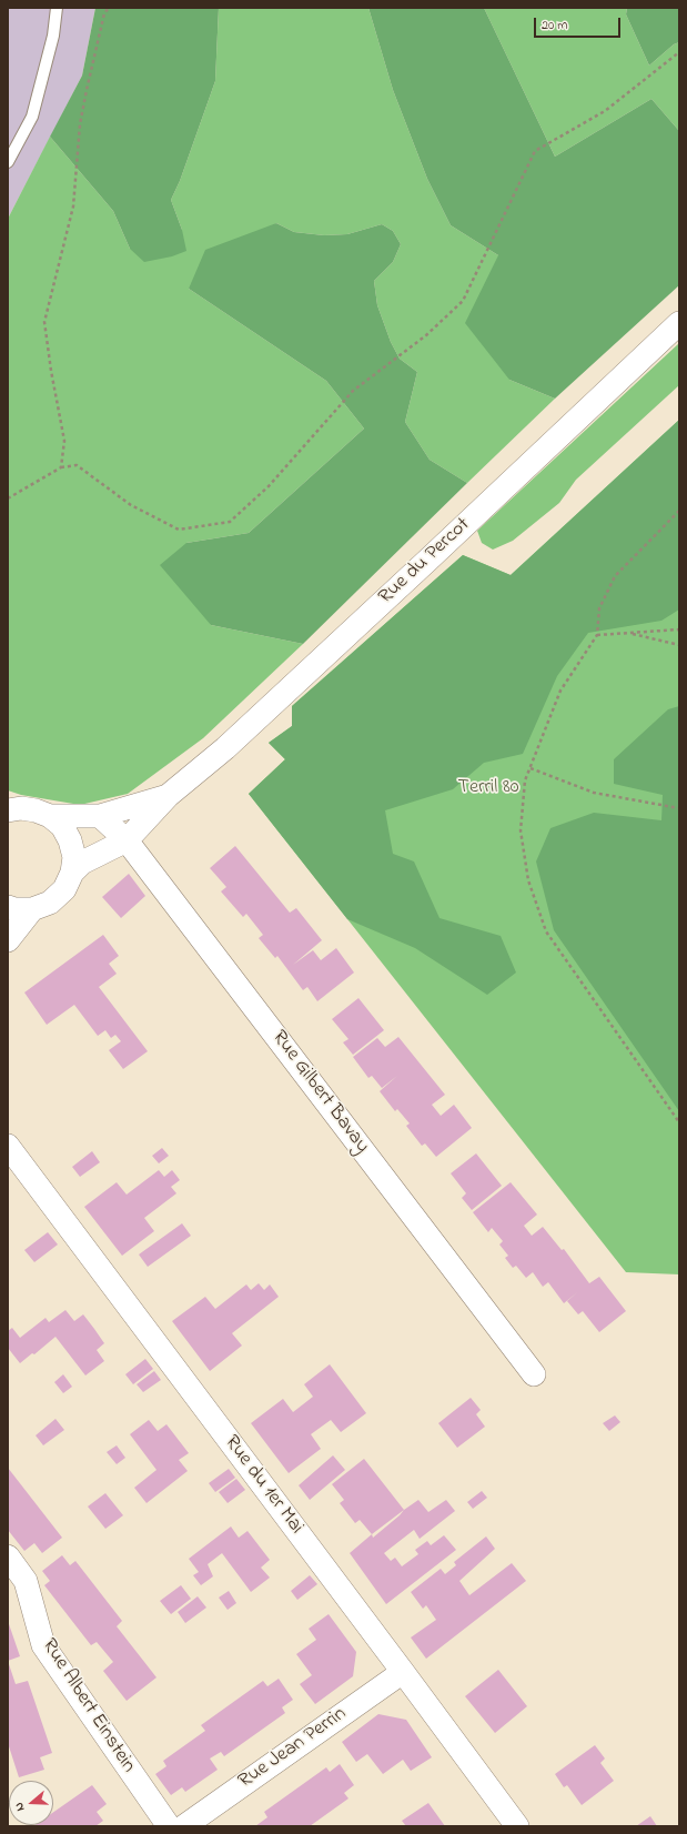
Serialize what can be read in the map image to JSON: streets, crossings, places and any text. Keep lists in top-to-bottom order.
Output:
{
  "streets": {
    "street": [
      "Rue du Percot",
      "Rue Gilbert Bavay",
      "Rue du 1er Mai",
      "Rue Albert Einstein",
      "Rue Jean Perrin"
    ]
  },
  "crossings": [
    ["Rue du Percot", "Rue Gilbert Bavay"],
    ["Rue du 1er Mai", "Rue Jean Perrin"]
  ],
  "parks": ["Terril 80"],
  "scale_bar": "20 m",
  "north": "left"
}
